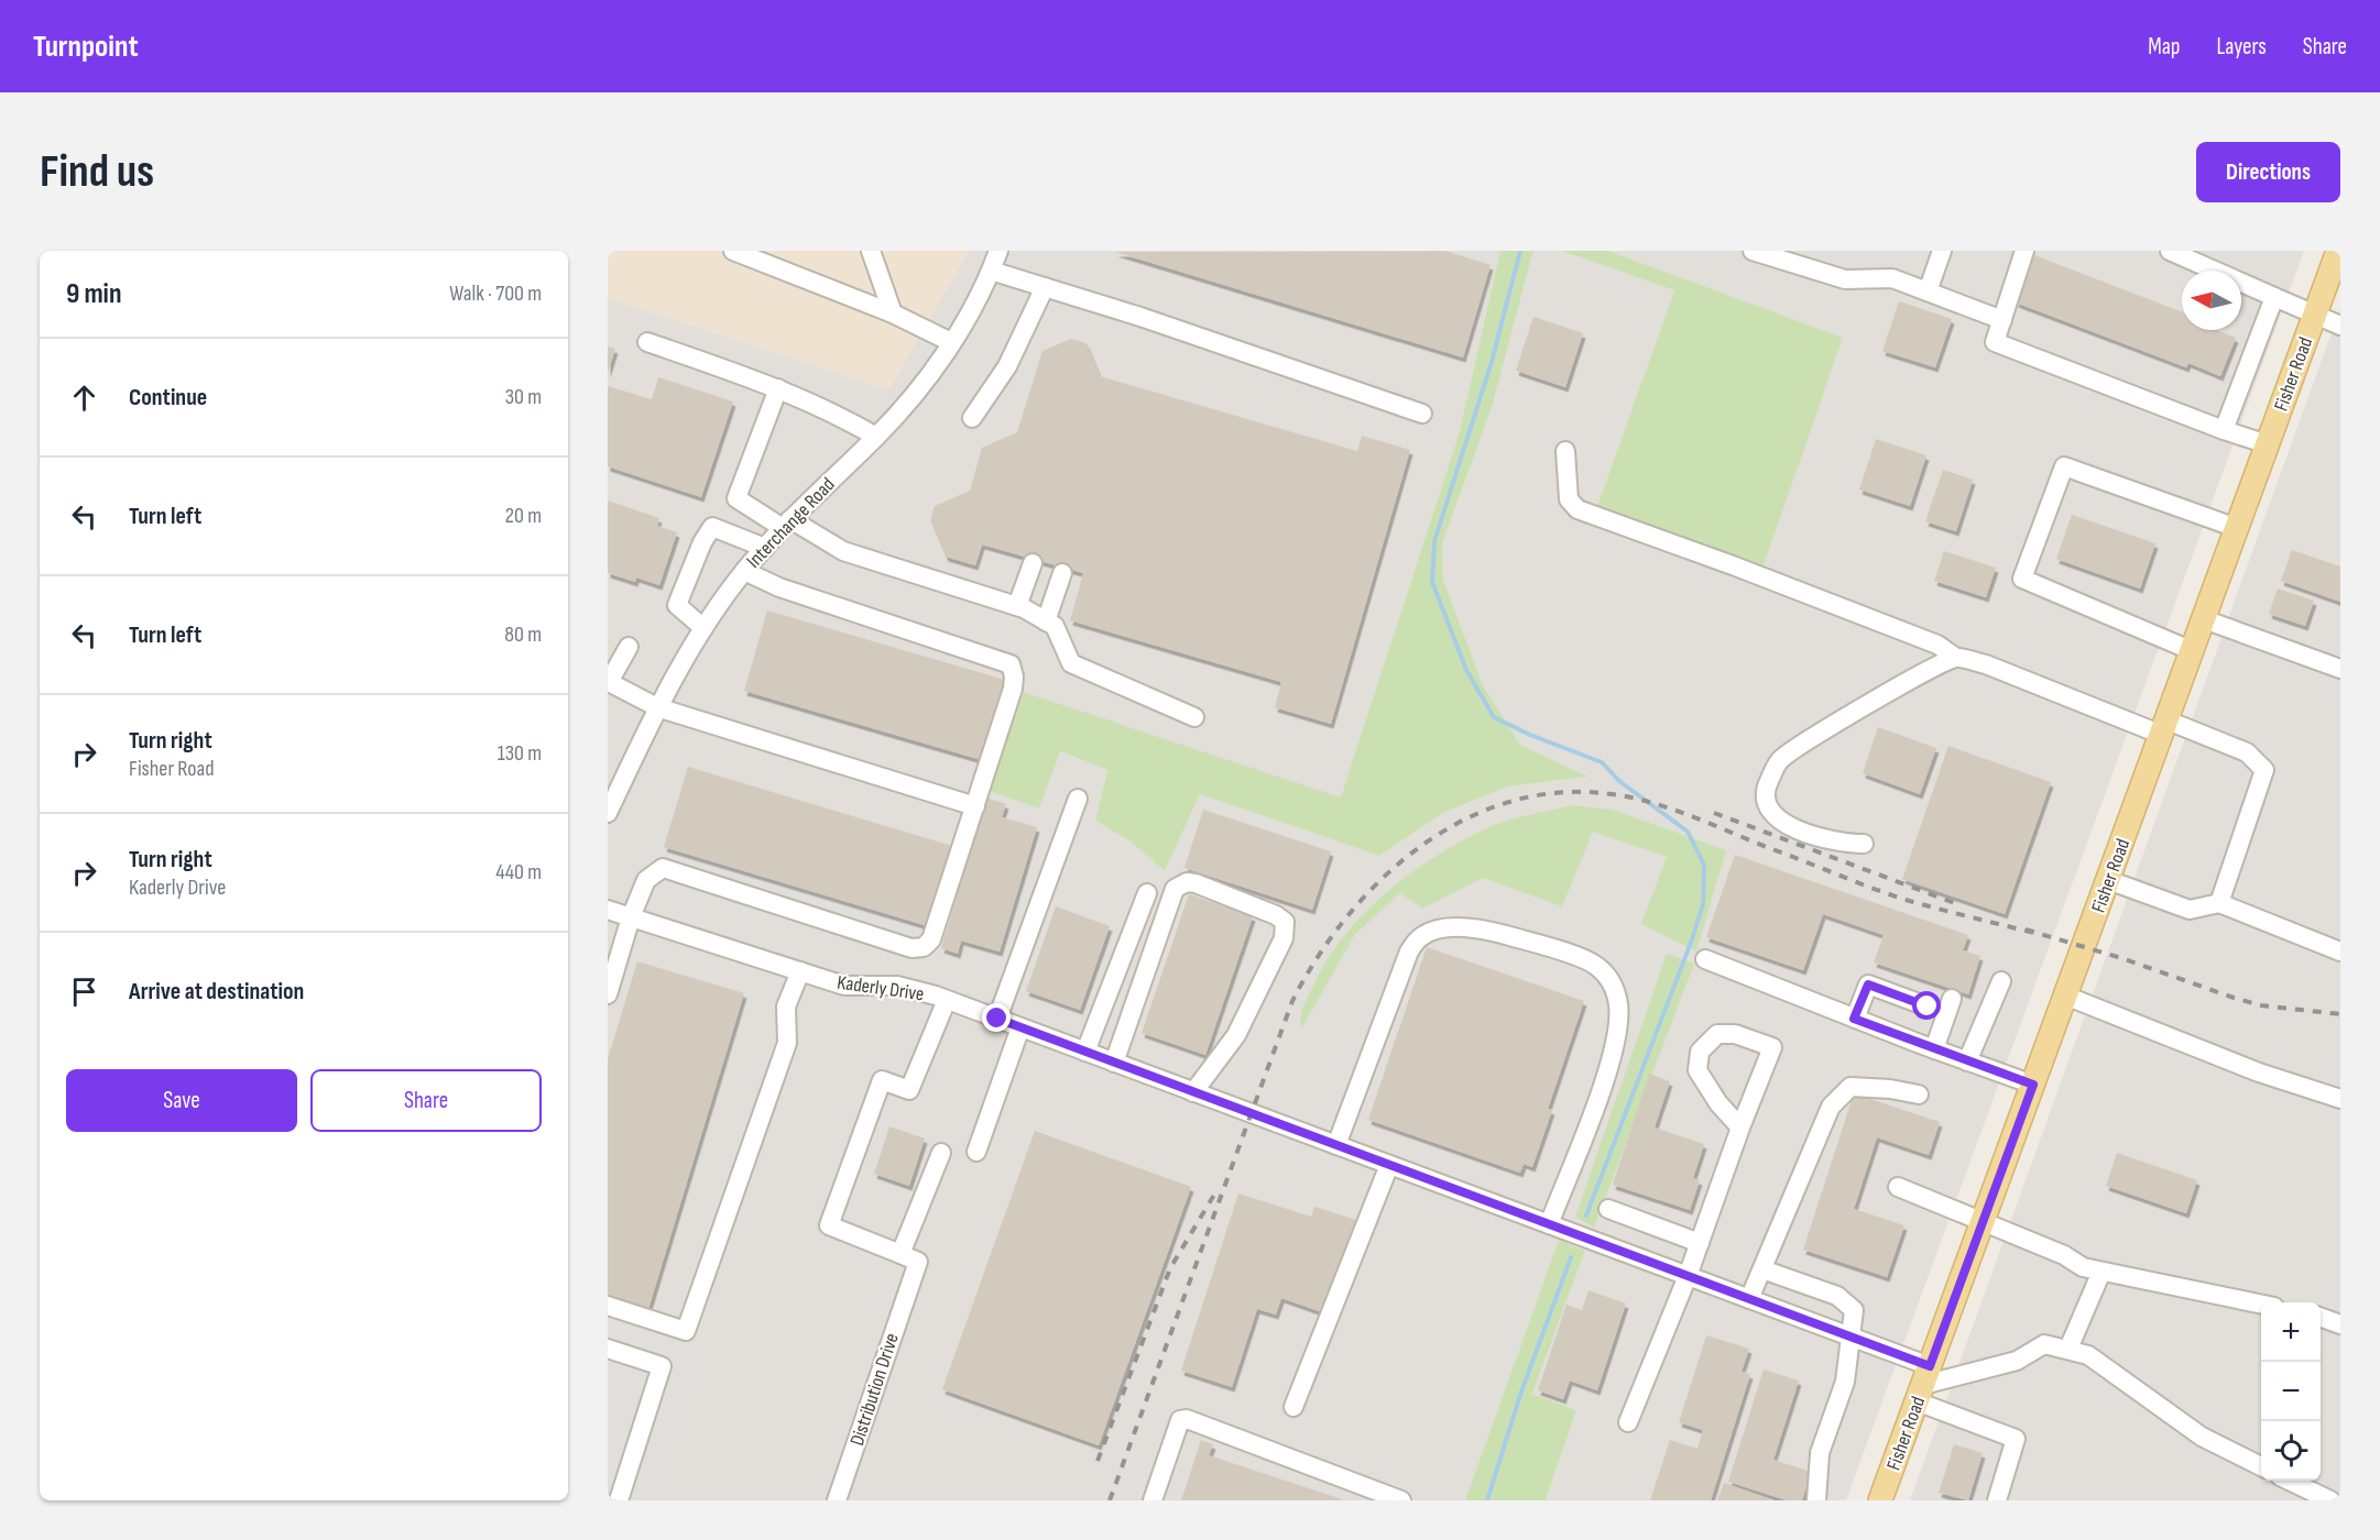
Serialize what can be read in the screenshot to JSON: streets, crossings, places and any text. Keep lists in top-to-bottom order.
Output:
{
  "streets": {
    "main road": ["Fisher Road"],
    "street": ["Interchange Road", "Kaderly Drive", "Distribution Drive"]
  },
  "crossings": [
    ["Fisher Road", "Kaderly Drive"]
  ],
  "north": "left",
  "page": {
    "header": "Turnpoint",
    "nav": ["Map", "Layers", "Share"],
    "buttons": [
      "Directions",
      ["Save", "Share"]
    ],
    "title": "Find us",
    "heading": ["9 min", "Walk · 700 m"],
    "list": [
      ["Continue", "30 m"],
      ["Turn left", "20 m"],
      ["Turn left", "80 m"],
      ["Turn right", "Fisher Road", "130 m"],
      ["Turn right", "Kaderly Drive", "440 m"],
      "Arrive at destination"
    ],
    "map_buttons": ["+", "−"]
  }
}
